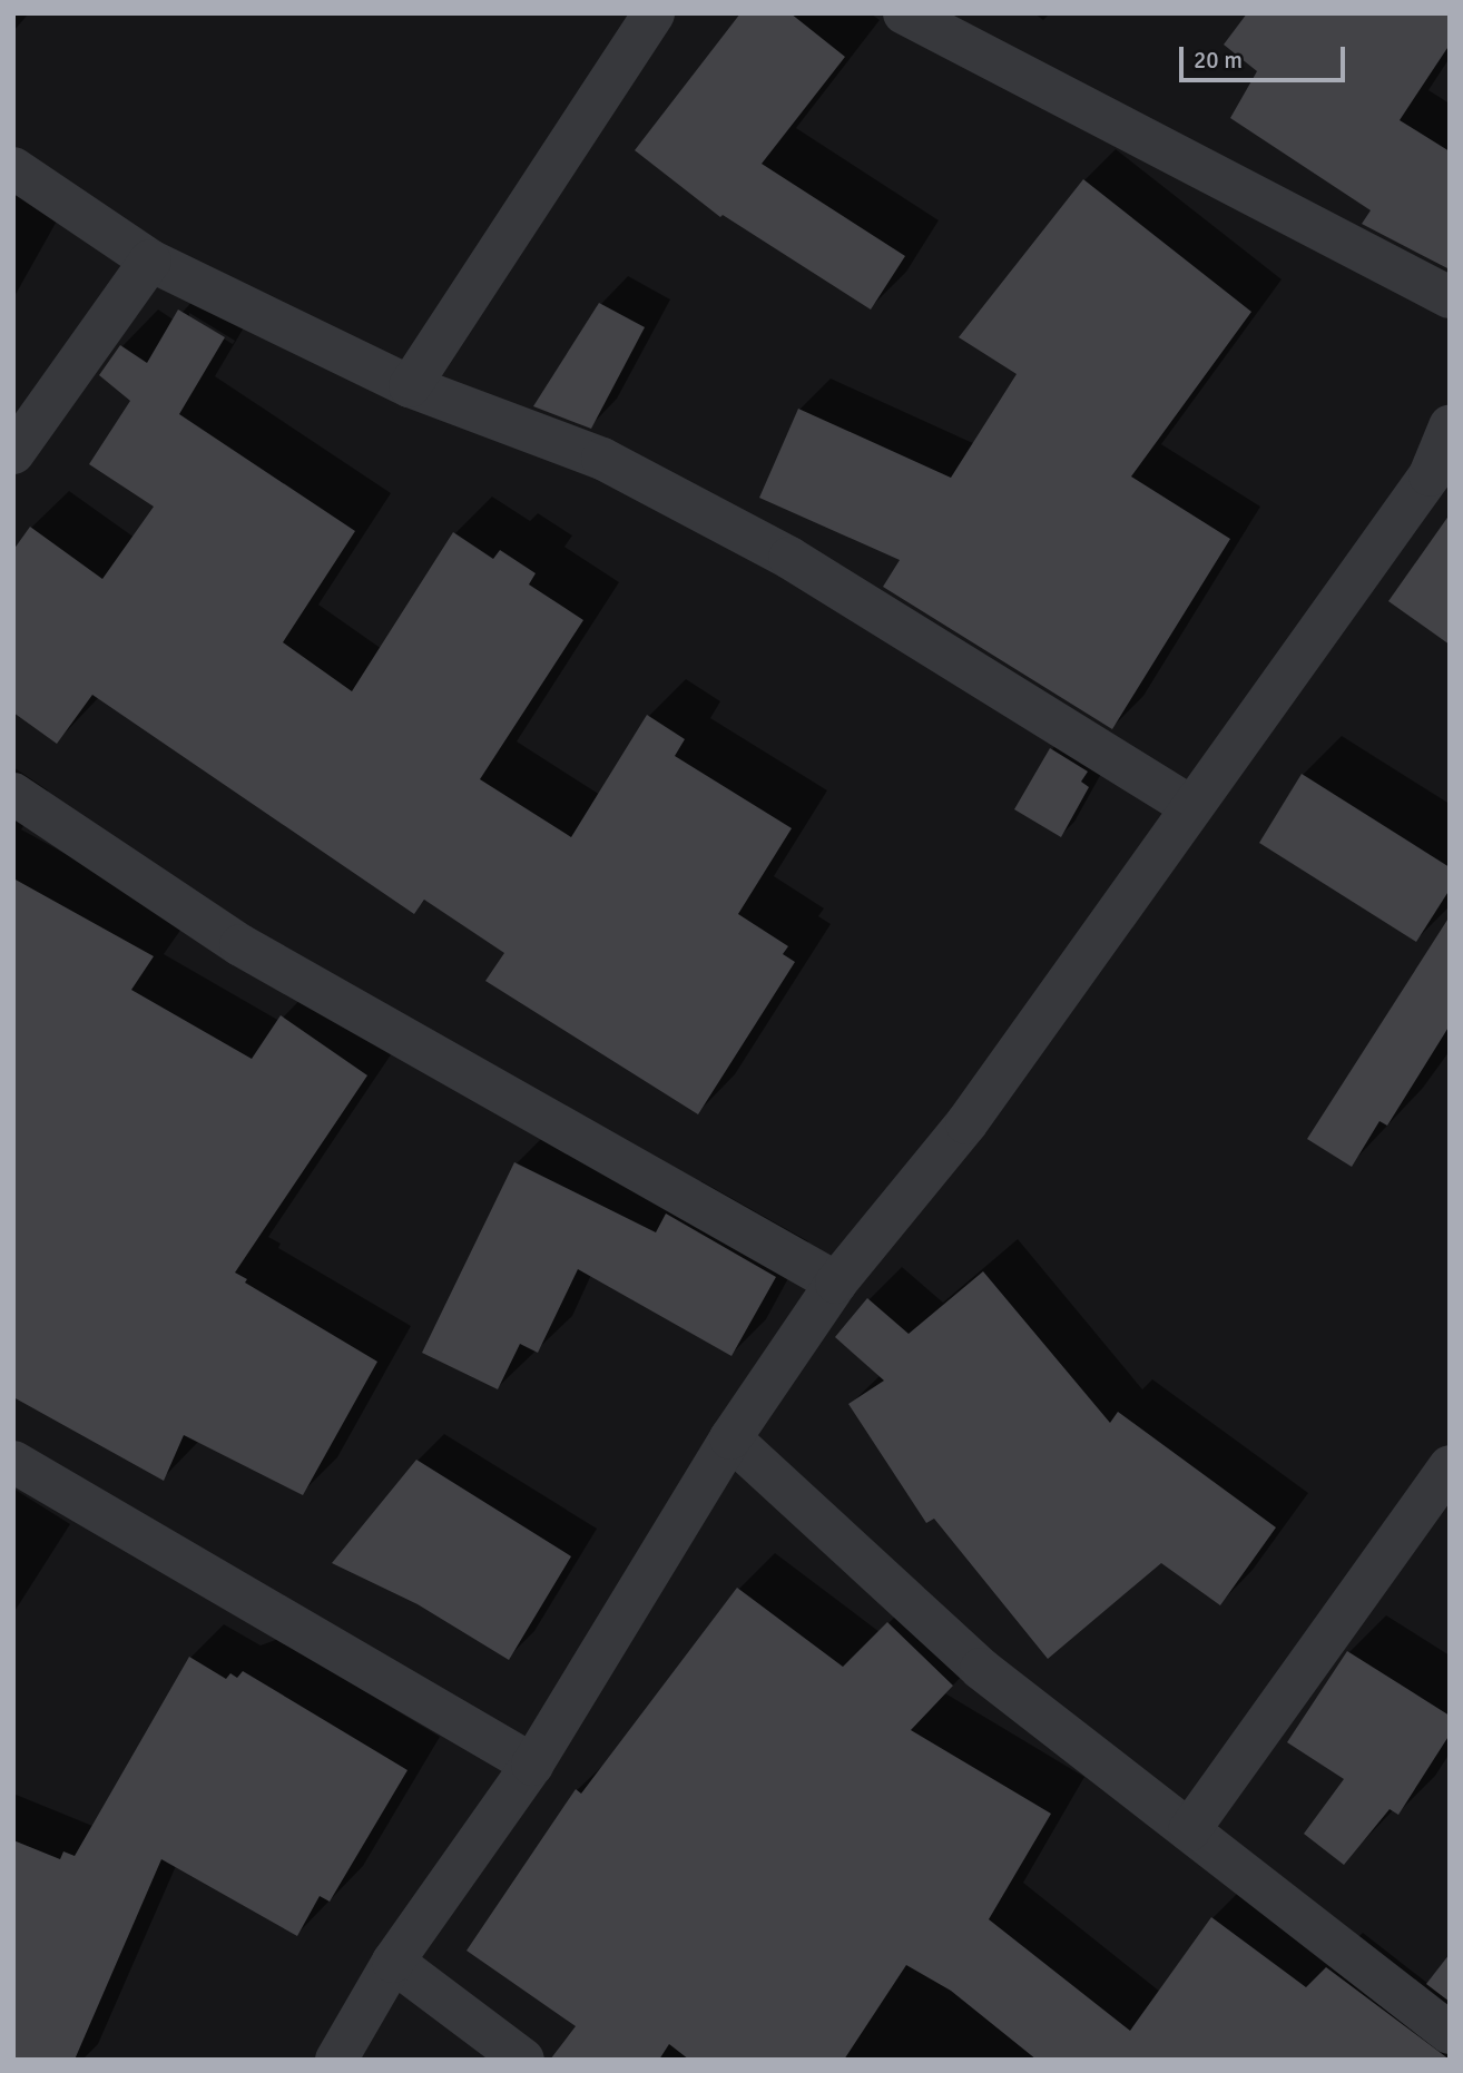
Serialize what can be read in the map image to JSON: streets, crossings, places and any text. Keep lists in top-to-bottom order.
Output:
{
  "scale_bar": "20 m"
}
